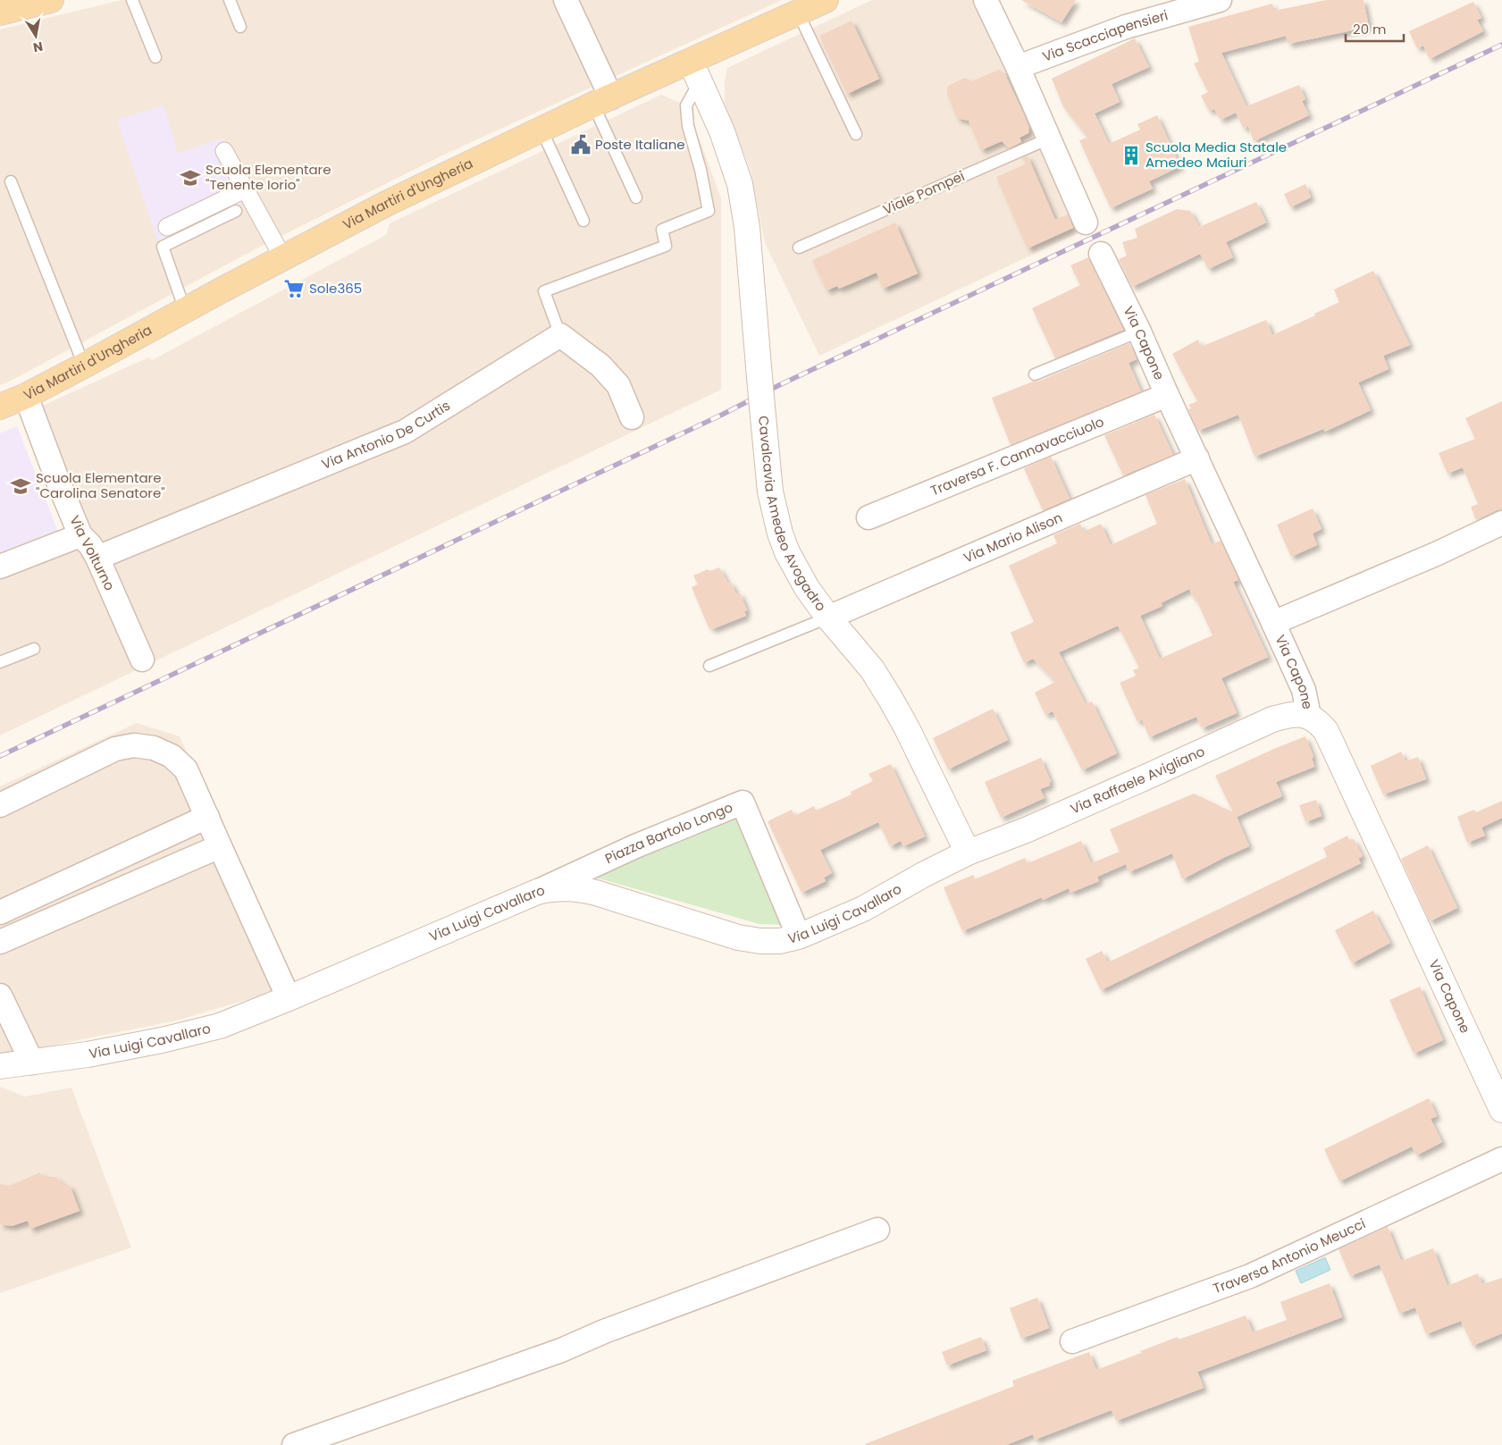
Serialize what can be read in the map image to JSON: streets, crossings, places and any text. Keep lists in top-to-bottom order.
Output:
{
  "streets": {
    "main road": ["Via Martiri d'Ungheria"],
    "street": [
      "Via Scacciapensieri",
      "Via Capone",
      "Via Antonio De Curtis",
      "Traversa F. Cannavacciuolo",
      "Cavalcavia Amedeo Avogadro",
      "Via Mario Alison",
      "Via Volturno",
      "Via Raffaele Avigliano",
      "Piazza Bartolo Longo",
      "Via Luigi Cavallaro",
      "Traversa Antonio Meucci"
    ],
    "lane": ["Viale Pompei"]
  },
  "crossings": [
    ["Via Martiri d'Ungheria", "Cavalcavia Amedeo Avogadro"],
    ["Via Martiri d'Ungheria", "Via Volturno"],
    ["Via Capone", "Traversa F. Cannavacciuolo"],
    ["Via Capone", "Via Mario Alison"],
    ["Via Capone", "Via Raffaele Avigliano"],
    ["Via Antonio De Curtis", "Via Volturno"],
    ["Cavalcavia Amedeo Avogadro", "Via Mario Alison"],
    ["Cavalcavia Amedeo Avogadro", "Via Raffaele Avigliano"],
    ["Cavalcavia Amedeo Avogadro", "Via Luigi Cavallaro"],
    ["Via Raffaele Avigliano", "Via Luigi Cavallaro"],
    ["Piazza Bartolo Longo", "Via Luigi Cavallaro"]
  ],
  "places": {
    "public building": ["Poste Italiane"],
    "building": ["Scuola Media Statale Amedeo Maiuri"],
    "school or university": ["Scuola Elementare \"Tenente Iorio\"", "Scuola Elementare \"Carolina Senatore\""],
    "supermarket": ["Sole365"]
  },
  "scale_bar": "20 m",
  "north": "bottom"
}
